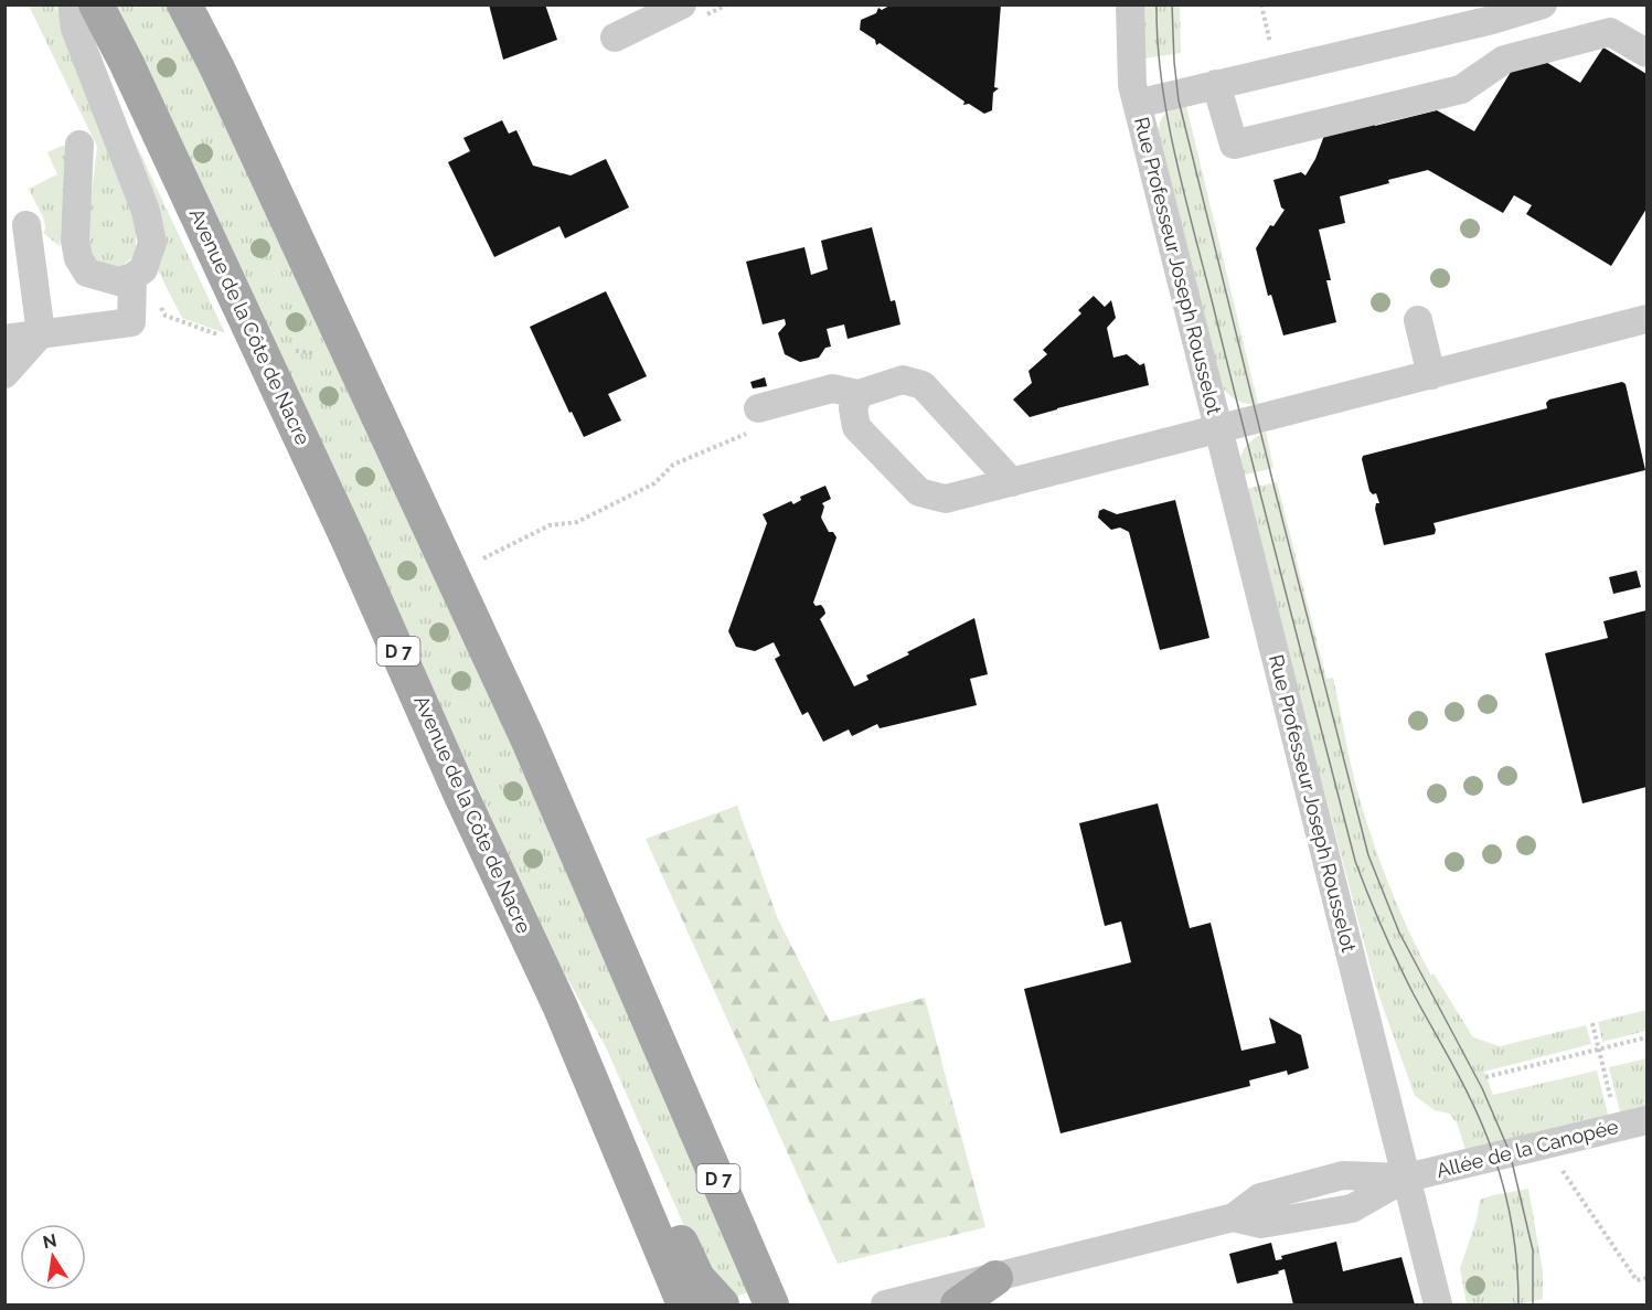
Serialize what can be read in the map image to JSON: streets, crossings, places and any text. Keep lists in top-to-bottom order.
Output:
{
  "streets": {
    "main road": ["Avenue de la Côte de Nacre", "D 7"],
    "street": ["Rue Professeur Joseph Rousselot", "Allée de la Canopée"]
  },
  "crossings": [
    ["Rue Professeur Joseph Rousselot", "Allée de la Canopée"]
  ],
  "north": "top"
}
